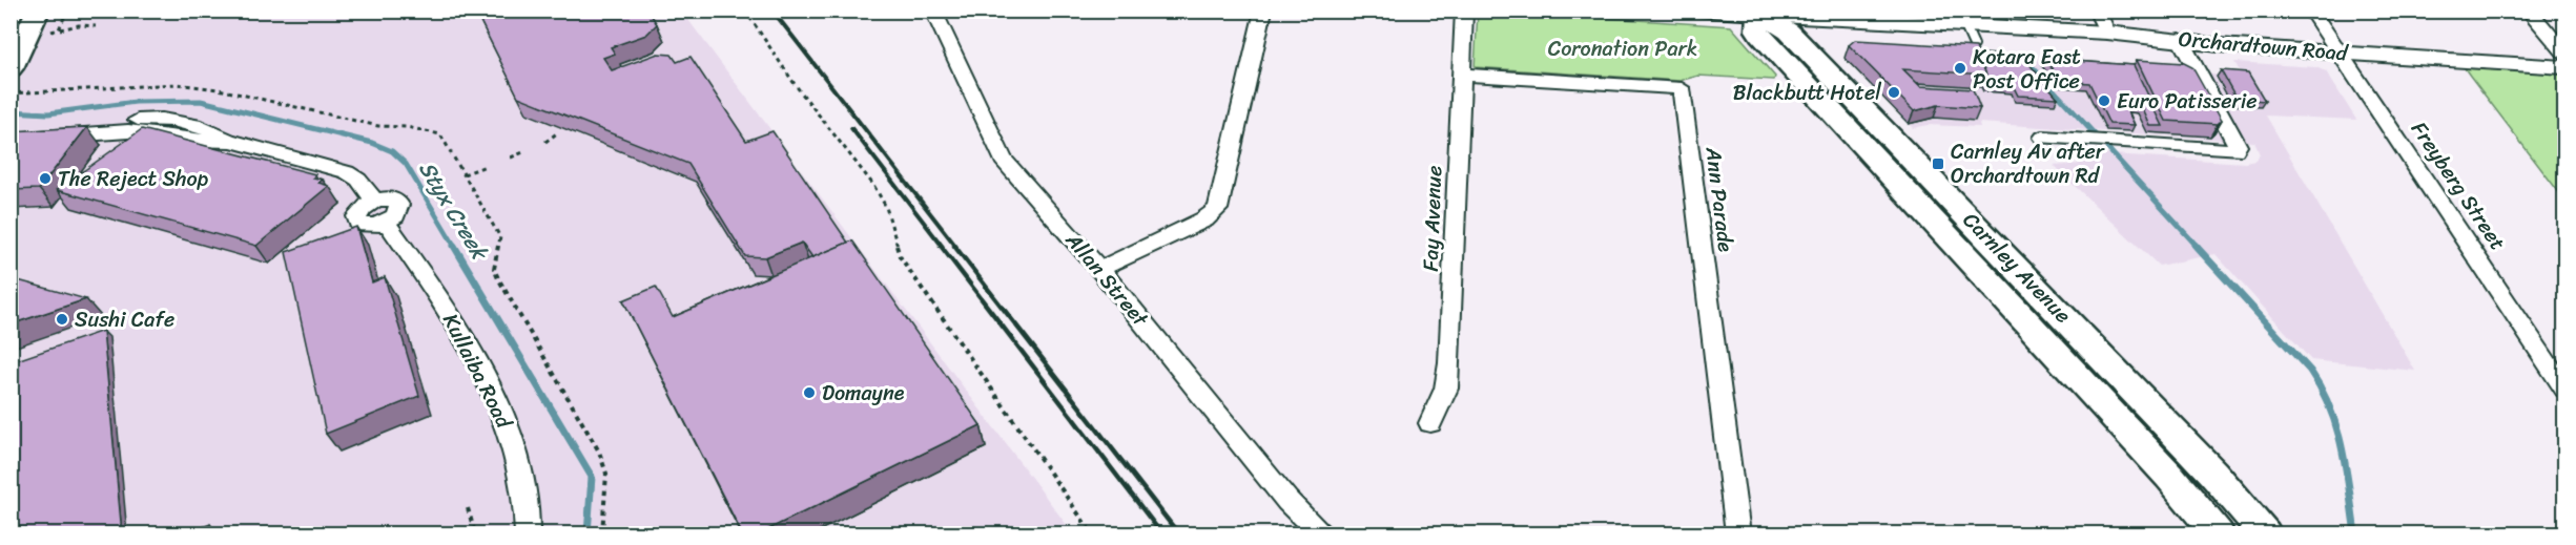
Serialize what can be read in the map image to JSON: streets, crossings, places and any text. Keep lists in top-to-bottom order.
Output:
{
  "streets": {
    "main road": ["Carnley Avenue"],
    "street": [
      "Orchardtown Road",
      "Freyberg Street",
      "Ann Parade",
      "Fay Avenue",
      "Allan Street",
      "Kullaiba Road"
    ]
  },
  "crossings": [
    ["Orchardtown Road", "Freyberg Street"],
    ["Orchardtown Road", "Carnley Avenue"],
    ["Ann Parade", "Fay Avenue"]
  ],
  "water": ["Styx Creek"],
  "parks": ["Coronation Park"],
  "places": {
    "other": [
      "Kotara East Post Office",
      "Blackbutt Hotel",
      "Euro Patisserie",
      "The Reject Shop",
      "Sushi Cafe",
      "Domayne"
    ],
    "transit": ["Carnley Av after Orchardtown Rd"]
  }
}
